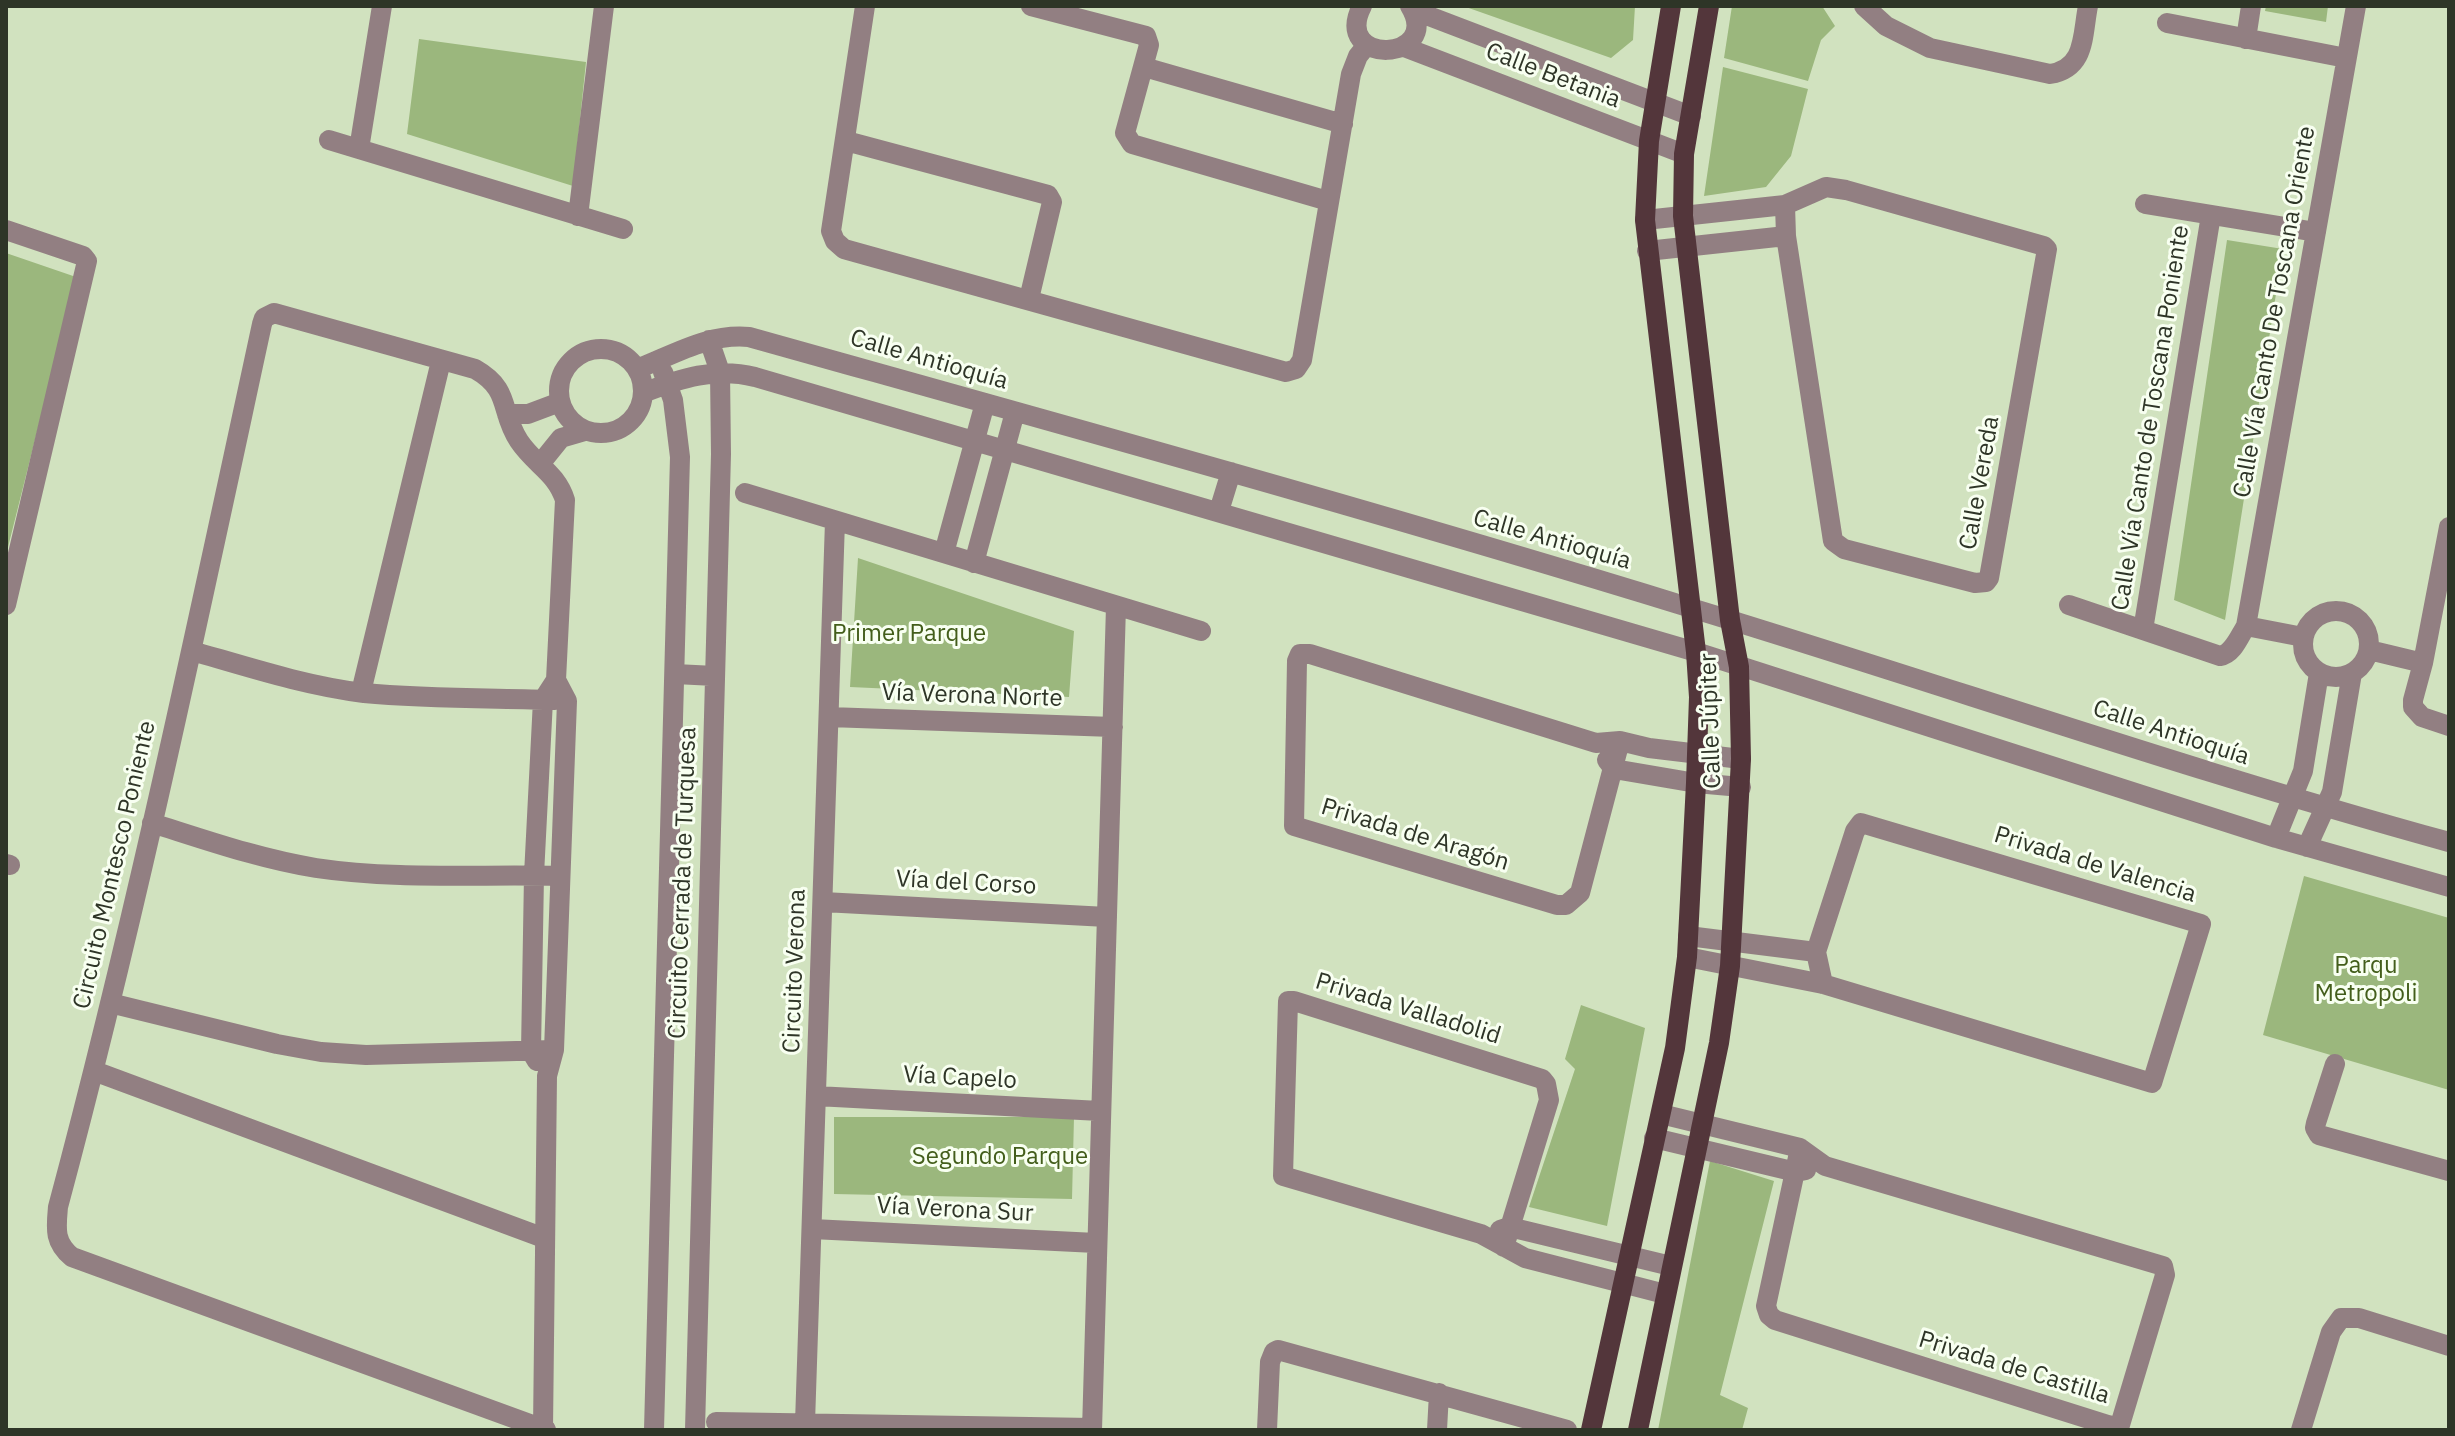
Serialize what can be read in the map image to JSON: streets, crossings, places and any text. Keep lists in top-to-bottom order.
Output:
{
  "streets": {
    "main road": ["Calle Júpiter"],
    "street": [
      "Calle Betania",
      "Calle Vía Canto De Toscana Oriente",
      "Calle Antioquía",
      "Calle Vía Canto de Toscana Poniente",
      "Calle Vereda",
      "Vía Verona Norte",
      "Privada de Aragón",
      "Circuito Montesco Poniente",
      "Privada de Valencia",
      "Circuito Cerrada de Turquesa",
      "Vía del Corso",
      "Circuito Verona",
      "Privada Valladolid",
      "Vía Capelo",
      "Vía Verona Sur",
      "Privada de Castilla"
    ]
  },
  "crossings": [
    ["Calle Betania", "Calle Júpiter"],
    ["Calle Antioquía", "Calle Júpiter"],
    ["Calle Antioquía", "Circuito Cerrada de Turquesa"],
    ["Calle Vereda", "Calle Júpiter"],
    ["Vía Verona Norte", "Circuito Verona"],
    ["Calle Júpiter", "Privada de Aragón"],
    ["Calle Júpiter", "Privada Valladolid"],
    ["Calle Júpiter", "Privada de Castilla"],
    ["Vía del Corso", "Circuito Verona"],
    ["Circuito Verona", "Vía Capelo"],
    ["Circuito Verona", "Vía Verona Sur"]
  ],
  "parks": ["Primer Parque", "Parqu Metropoli", "Segundo Parque"]
}
